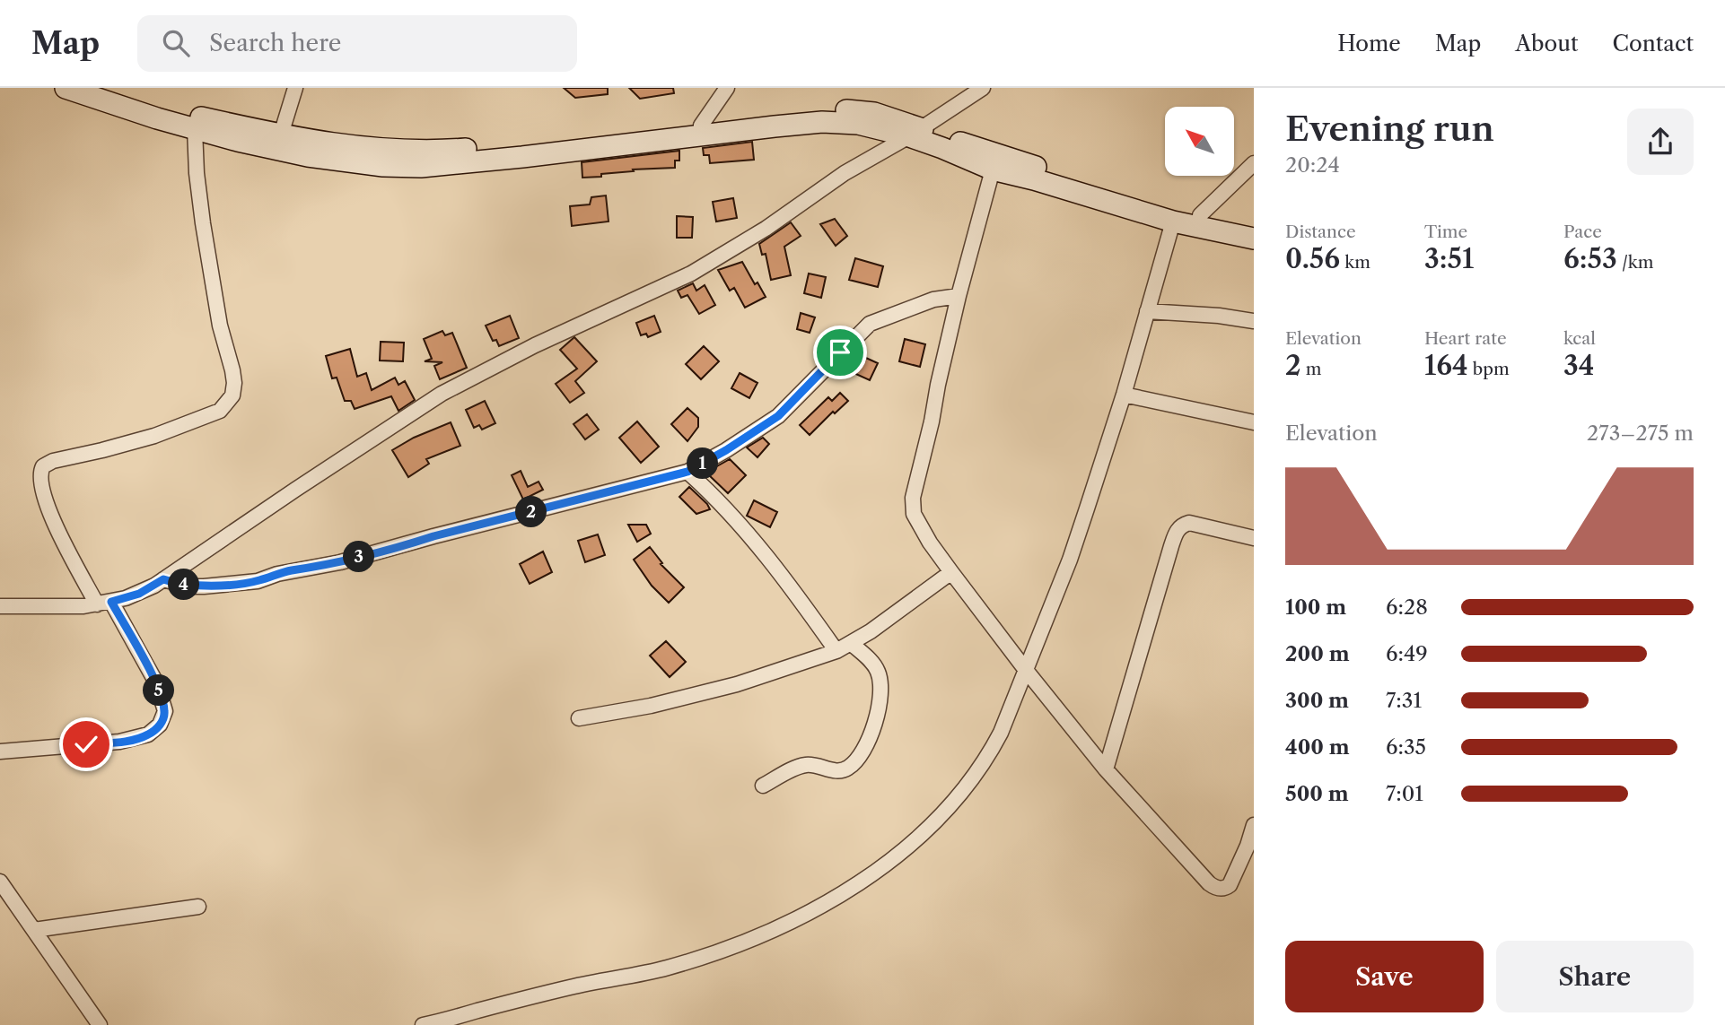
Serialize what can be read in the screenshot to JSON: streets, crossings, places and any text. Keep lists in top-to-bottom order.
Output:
{
  "north": "top left",
  "page": {
    "header": "Map",
    "search": "Search here",
    "nav": [
      "Home",
      "Map",
      "About",
      "Contact"
    ],
    "heading": ["Evening run", "20:24"],
    "stats": [
      ["Distance", "0.56 km"],
      ["Time", "3:51"],
      ["Pace", "6:53 /km"],
      ["Elevation", "2 m"],
      ["Heart rate", "164 bpm"],
      ["kcal", "34"]
    ],
    "chart": ["Elevation", "273–275 m"],
    "pins": [
      "1",
      "2",
      "3",
      "4",
      "5"
    ],
    "list": [
      {
        "name": "100 m",
        "note": "6:28"
      },
      {
        "name": "200 m",
        "note": "6:49"
      },
      {
        "name": "300 m",
        "note": "7:31"
      },
      {
        "name": "400 m",
        "note": "6:35"
      },
      {
        "name": "500 m",
        "note": "7:01"
      }
    ],
    "buttons": ["Save", "Share"]
  }
}
